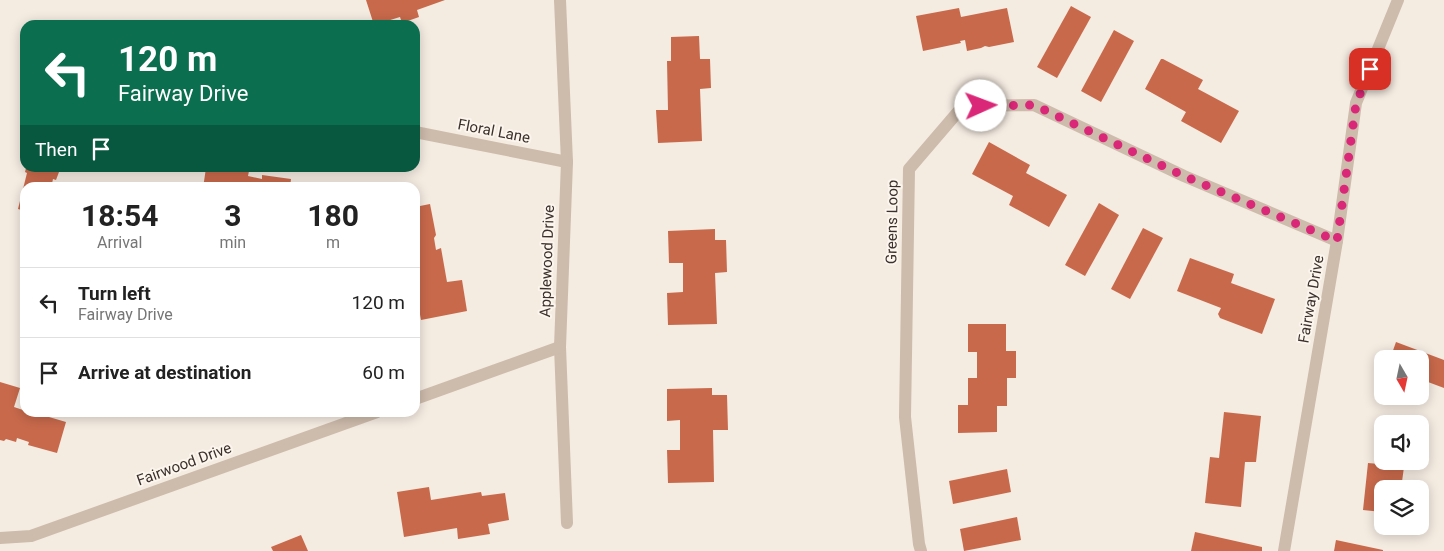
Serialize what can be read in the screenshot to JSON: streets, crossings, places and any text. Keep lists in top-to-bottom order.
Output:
{
  "streets": {
    "street": [
      "Floral Lane",
      "Greens Loop",
      "Applewood Drive",
      "Fairway Drive",
      "Fairwood Drive"
    ]
  },
  "crossings": [
    ["Floral Lane", "Applewood Drive"],
    ["Greens Loop", "Fairway Drive"]
  ],
  "north": "bottom",
  "page": {
    "turn": ["120 m", "Fairway Drive"],
    "then": "Then",
    "eta": [
      "18:54",
      "Arrival",
      "3",
      "min",
      "180",
      "m"
    ],
    "list": [
      {
        "name": "Turn left",
        "note": "Fairway Drive",
        "value": "120 m"
      },
      {
        "name": "Arrive at destination",
        "value": "60 m"
      }
    ]
  }
}
